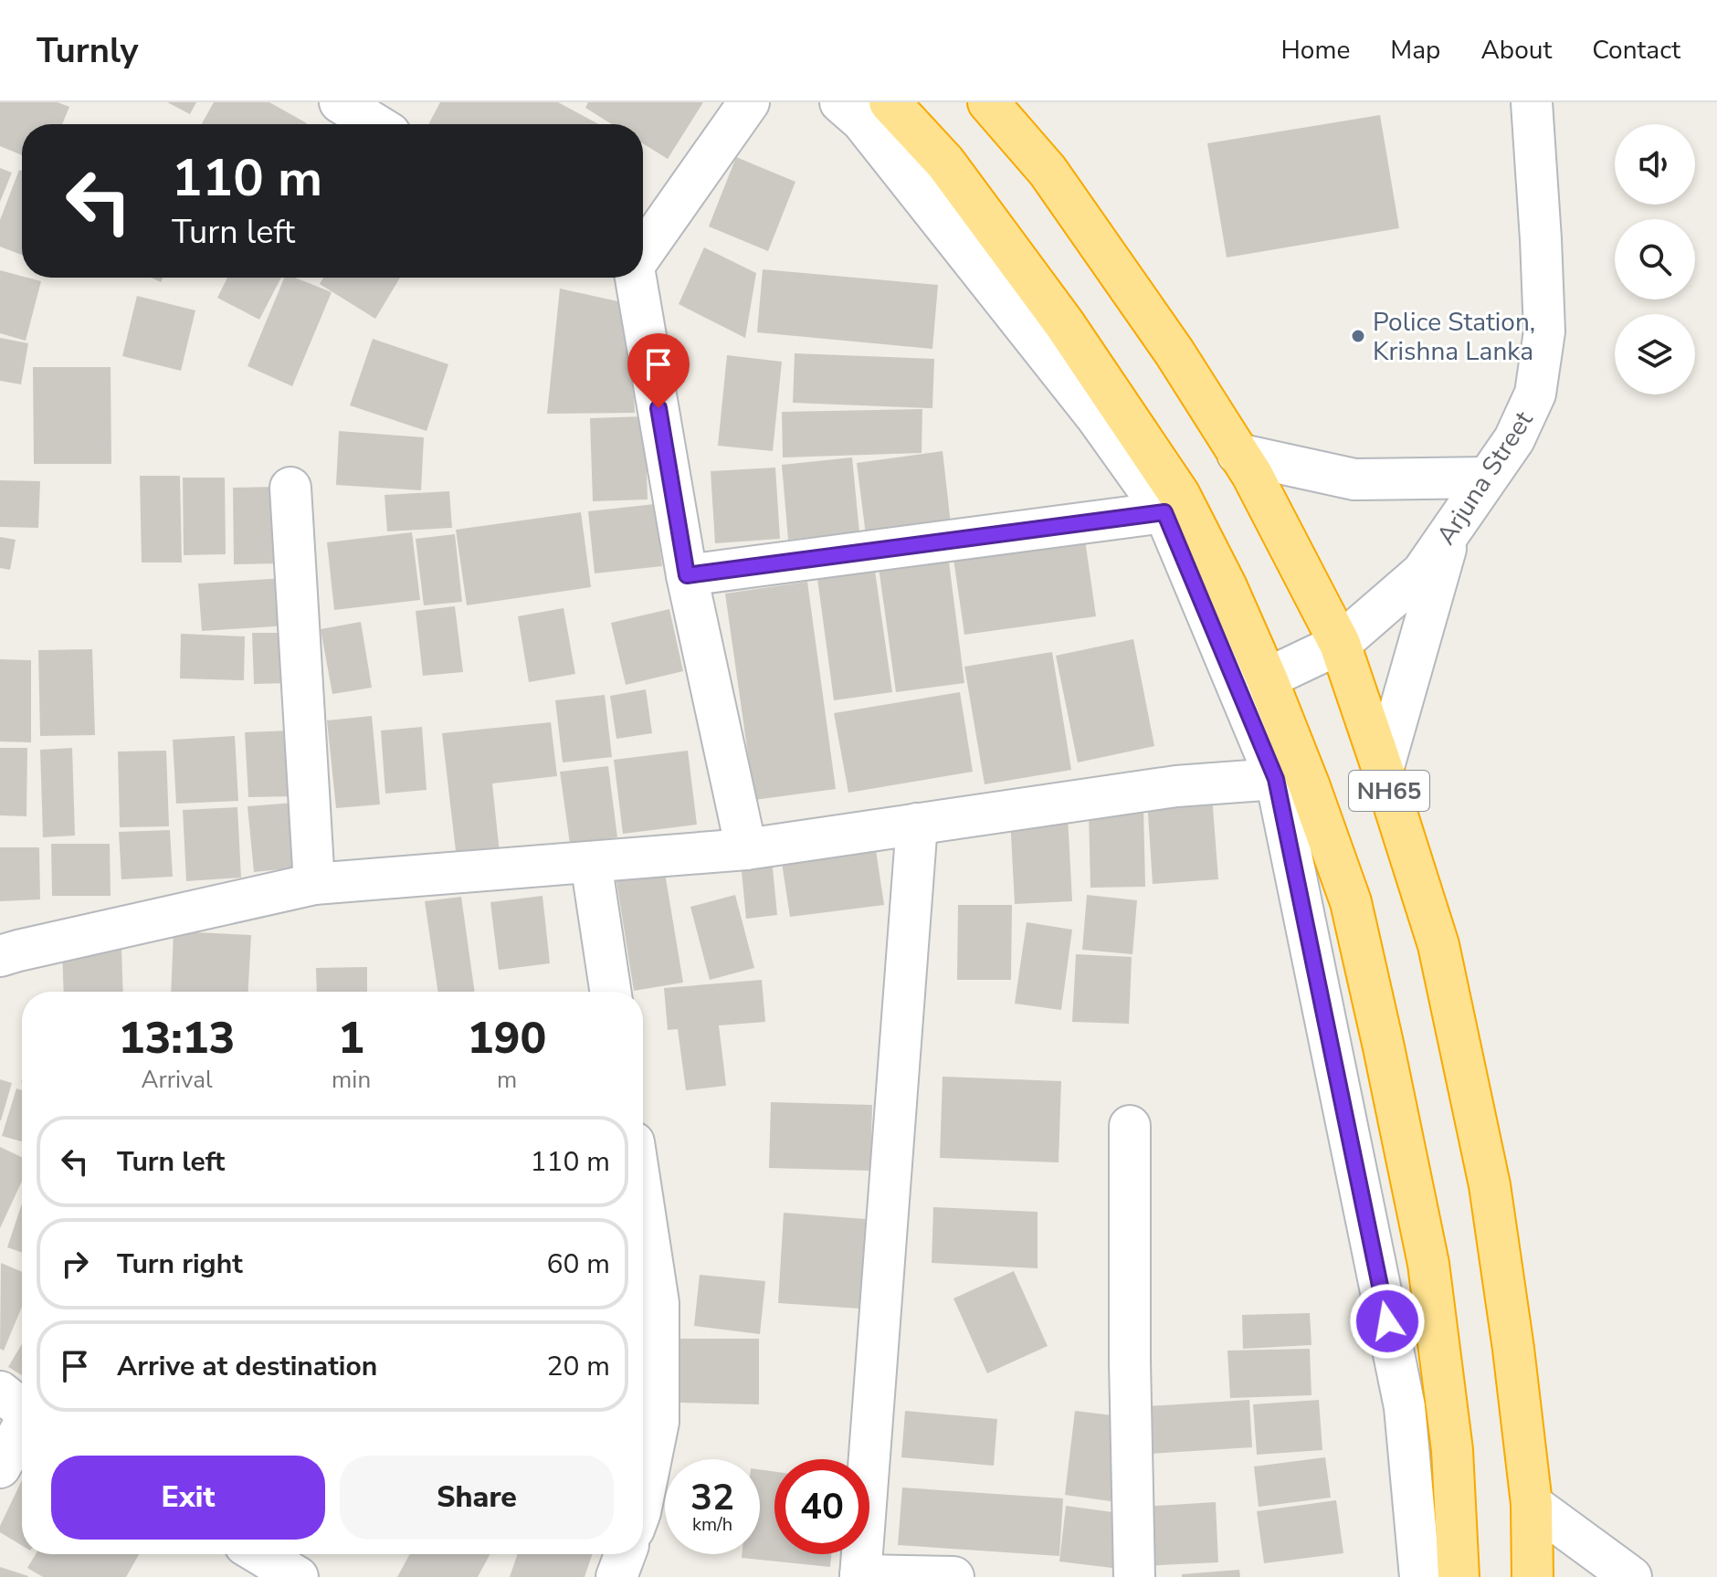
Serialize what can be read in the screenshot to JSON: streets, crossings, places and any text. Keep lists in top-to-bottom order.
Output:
{
  "streets": {
    "highway": ["NH65"],
    "street": ["Arjuna Street"]
  },
  "crossings": [
    ["Arjuna Street", "NH65"]
  ],
  "places": ["Police Station, Krishna Lanka"],
  "page": {
    "header": "Turnly",
    "nav": [
      "Home",
      "Map",
      "About",
      "Contact"
    ],
    "turn": ["110 m", "Turn left"],
    "eta": [
      "13:13",
      "Arrival",
      "1",
      "min",
      "190",
      "m"
    ],
    "list": [
      {
        "name": "Turn left",
        "value": "110 m"
      },
      {
        "name": "Turn right",
        "value": "60 m"
      },
      {
        "name": "Arrive at destination",
        "value": "20 m"
      }
    ],
    "buttons": ["Exit", "Share"],
    "speed": "32 km/h",
    "limit": "40"
  }
}
